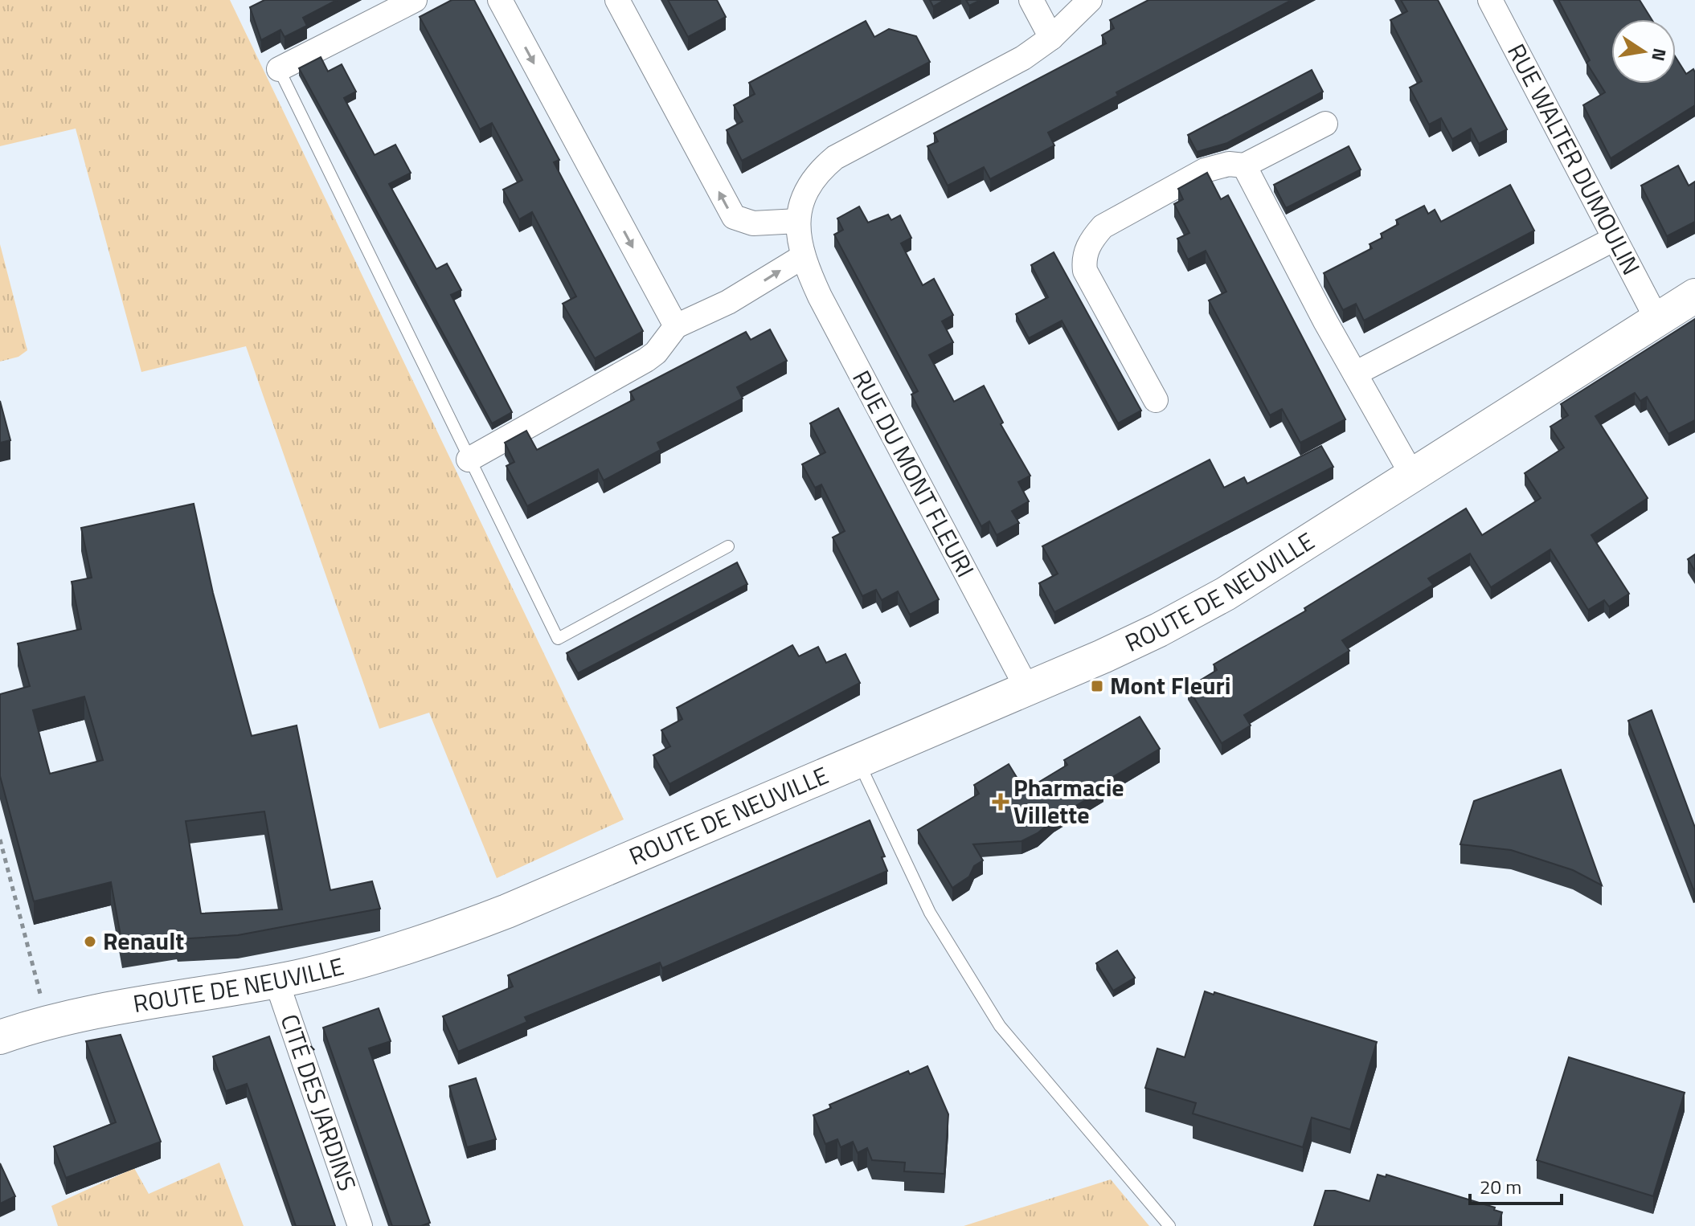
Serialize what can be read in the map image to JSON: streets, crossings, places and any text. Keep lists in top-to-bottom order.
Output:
{
  "streets": {
    "main road": ["ROUTE DE NEUVILLE"],
    "street": ["RUE WALTER DUMOULIN", "RUE DU MONT FLEURI", "CITÉ DES JARDINS"]
  },
  "crossings": [
    ["RUE WALTER DUMOULIN", "ROUTE DE NEUVILLE"],
    ["RUE DU MONT FLEURI", "ROUTE DE NEUVILLE"],
    ["ROUTE DE NEUVILLE", "CITÉ DES JARDINS"]
  ],
  "places": {
    "transit": ["Mont Fleuri"],
    "health": ["Pharmacie Villette"],
    "other": ["Renault"]
  },
  "scale_bar": "20 m",
  "north": "right"
}
